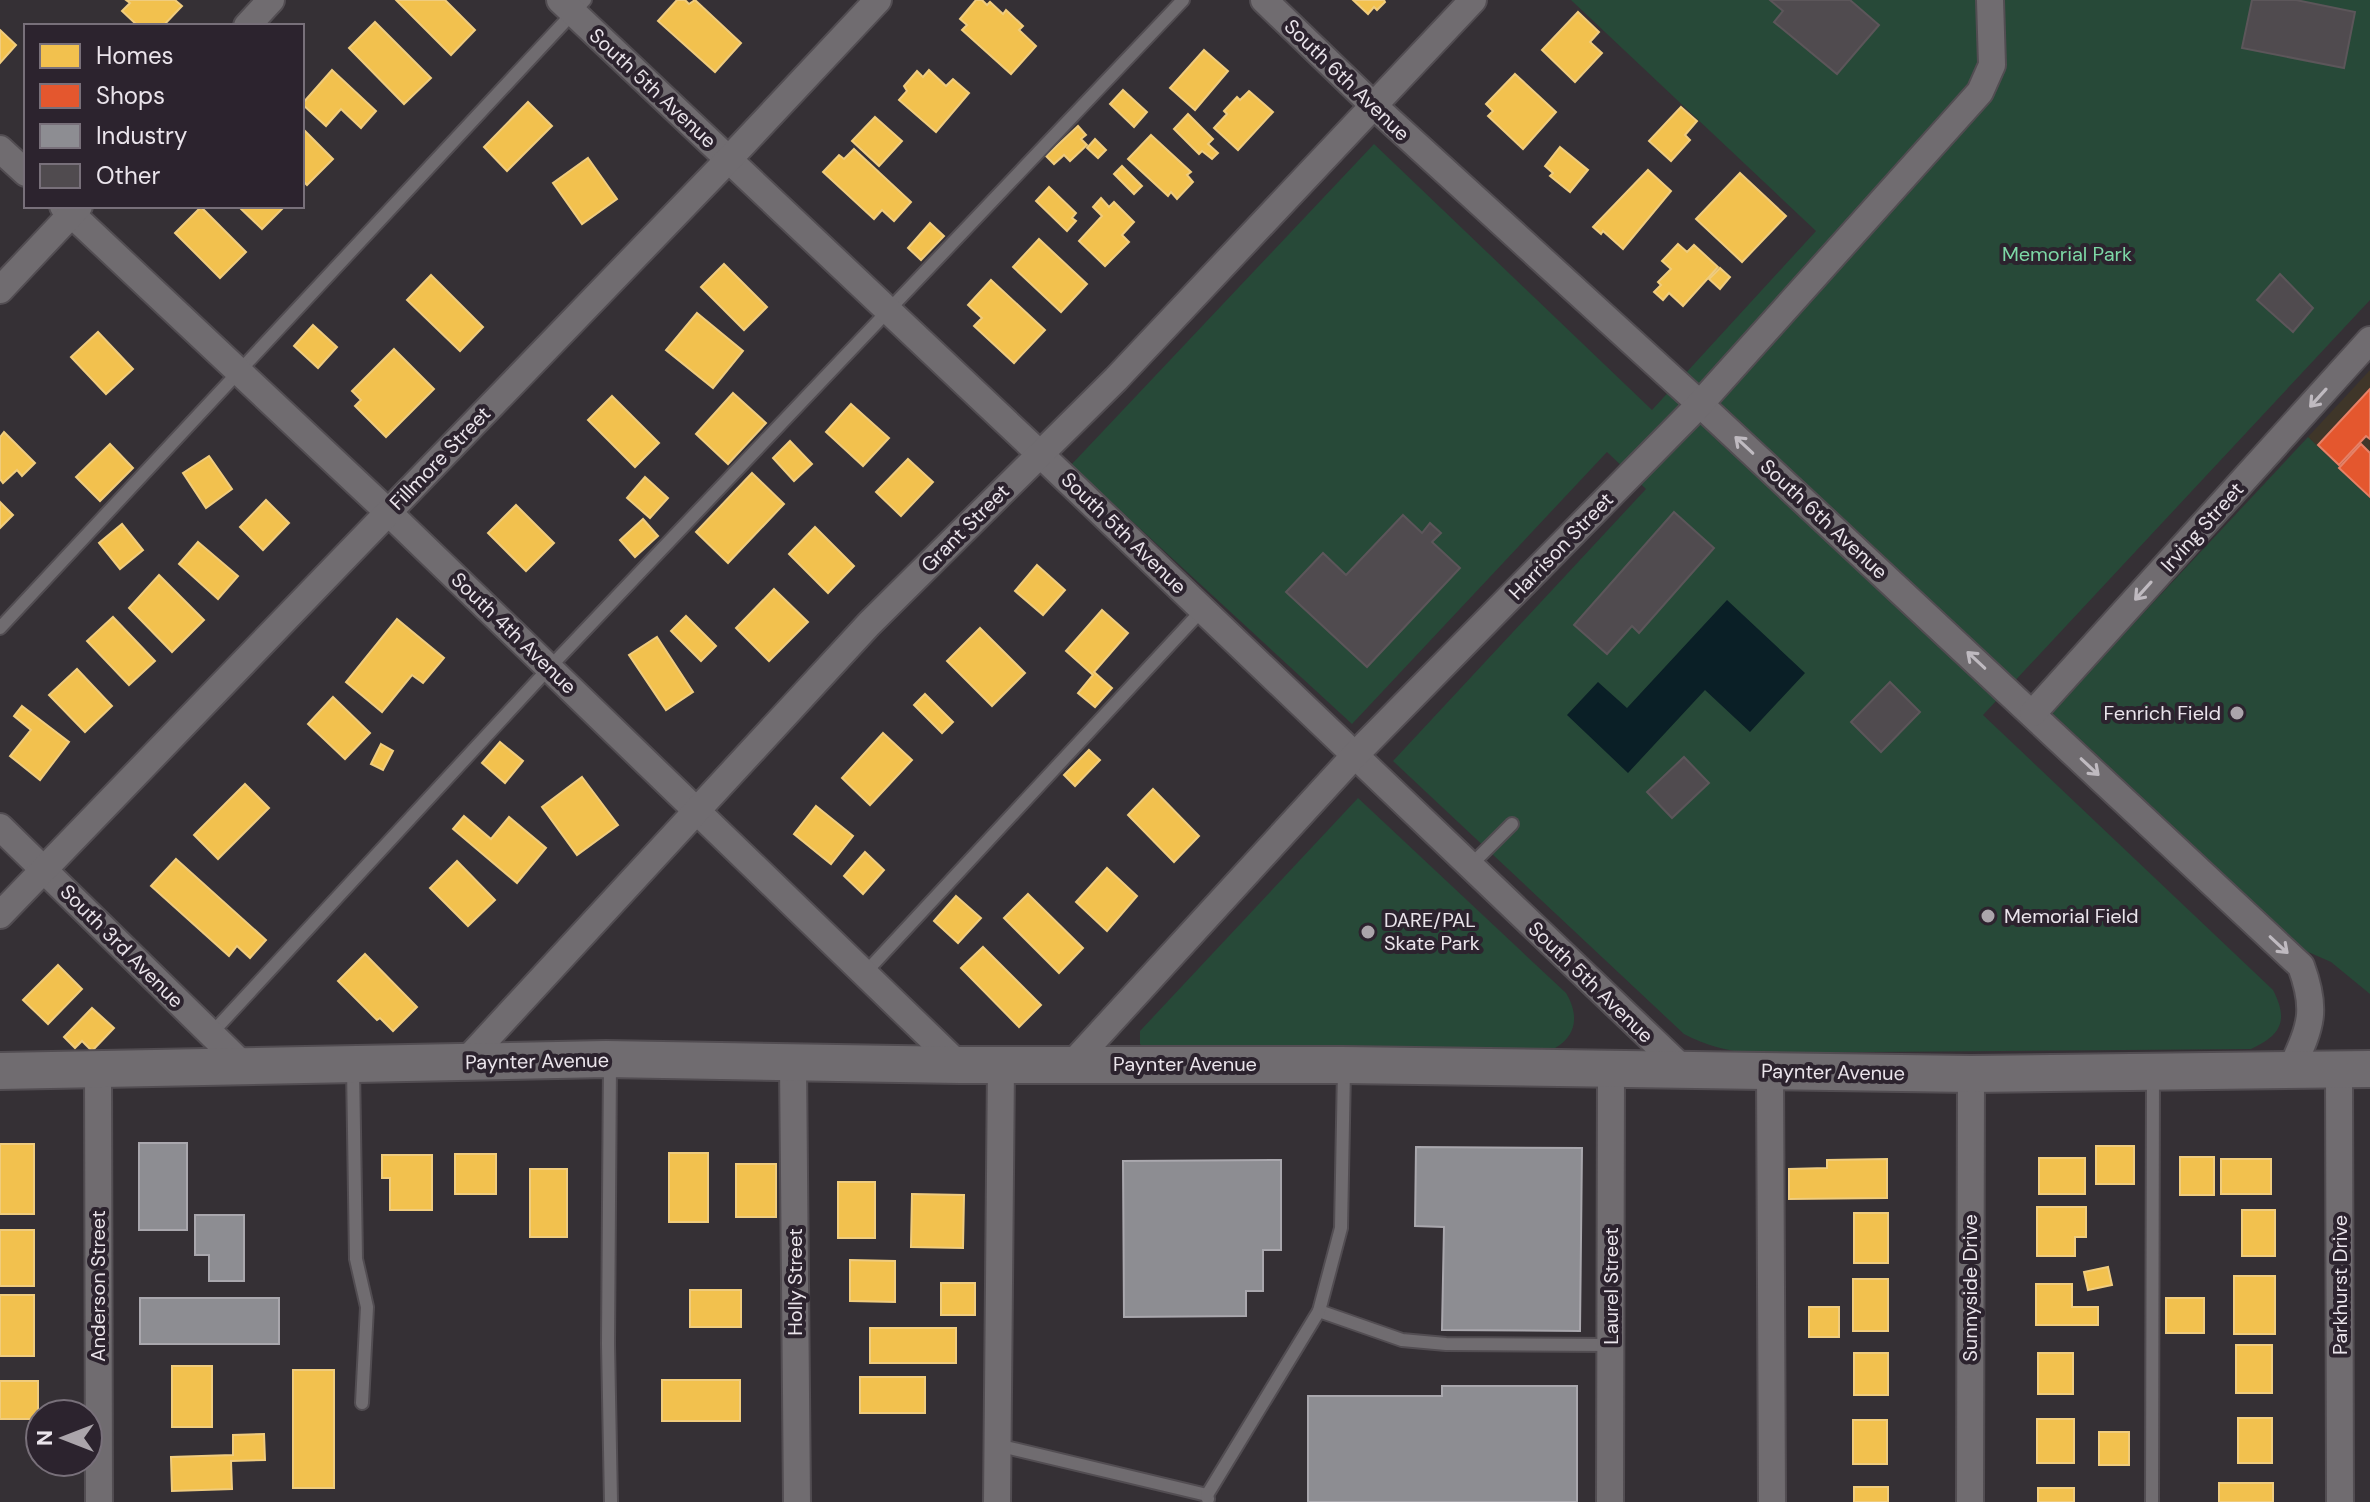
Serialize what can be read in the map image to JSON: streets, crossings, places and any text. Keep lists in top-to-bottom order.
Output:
{
  "streets": {
    "street": [
      "South 6th Avenue",
      "South 5th Avenue",
      "Fillmore Street",
      "Irving Street",
      "Grant Street",
      "Harrison Street",
      "South 4th Avenue",
      "South 3rd Avenue",
      "Paynter Avenue",
      "Holly Street",
      "Parkhurst Drive",
      "Anderson Street",
      "Laurel Street",
      "Sunnyside Drive"
    ]
  },
  "crossings": [
    ["South 6th Avenue", "Irving Street"],
    ["South 6th Avenue", "Grant Street"],
    ["South 6th Avenue", "Harrison Street"],
    ["South 6th Avenue", "Paynter Avenue"],
    ["South 5th Avenue", "Fillmore Street"],
    ["South 5th Avenue", "Grant Street"],
    ["South 5th Avenue", "Harrison Street"],
    ["South 5th Avenue", "Paynter Avenue"],
    ["Fillmore Street", "South 4th Avenue"],
    ["Fillmore Street", "South 3rd Avenue"],
    ["Grant Street", "South 4th Avenue"],
    ["Grant Street", "Paynter Avenue"],
    ["Harrison Street", "Paynter Avenue"],
    ["South 4th Avenue", "Paynter Avenue"],
    ["South 3rd Avenue", "Paynter Avenue"],
    ["Paynter Avenue", "Holly Street"],
    ["Paynter Avenue", "Parkhurst Drive"],
    ["Paynter Avenue", "Anderson Street"],
    ["Paynter Avenue", "Laurel Street"],
    ["Paynter Avenue", "Sunnyside Drive"]
  ],
  "one_way": ["Irving Street"],
  "parks": ["Memorial Park"],
  "places": ["Fenrich Field", "Memorial Field", "DARE/PAL Skate Park"],
  "legend": [
    "Homes",
    "Shops",
    "Industry",
    "Other"
  ],
  "north": "left"
}
